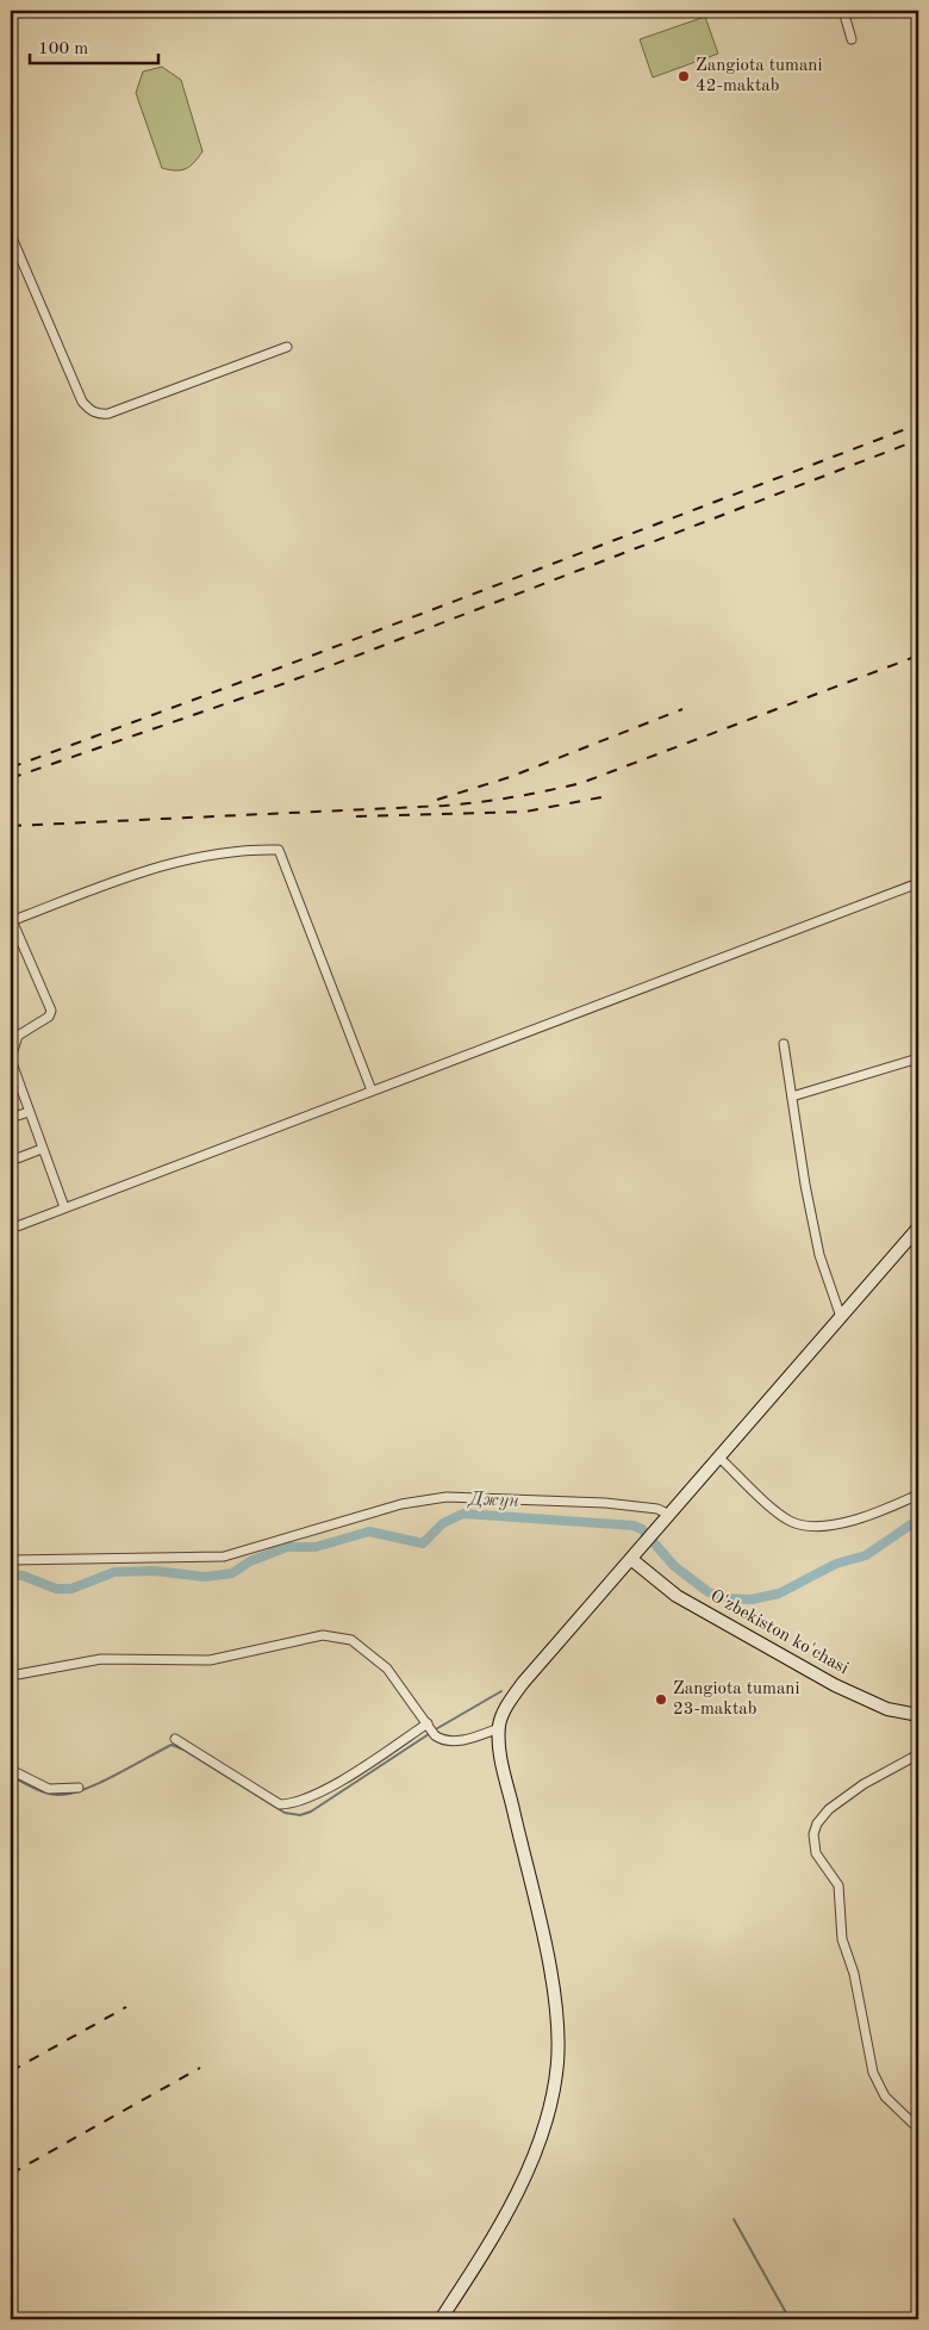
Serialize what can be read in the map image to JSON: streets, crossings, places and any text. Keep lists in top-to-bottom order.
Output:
{
  "streets": {
    "main road": ["O'zbekiston ko'chasi"]
  },
  "water": ["Джун"],
  "places": ["Zangiota tumani 42-maktab", "Zangiota tumani 23-maktab"],
  "scale_bar": "100 m"
}
